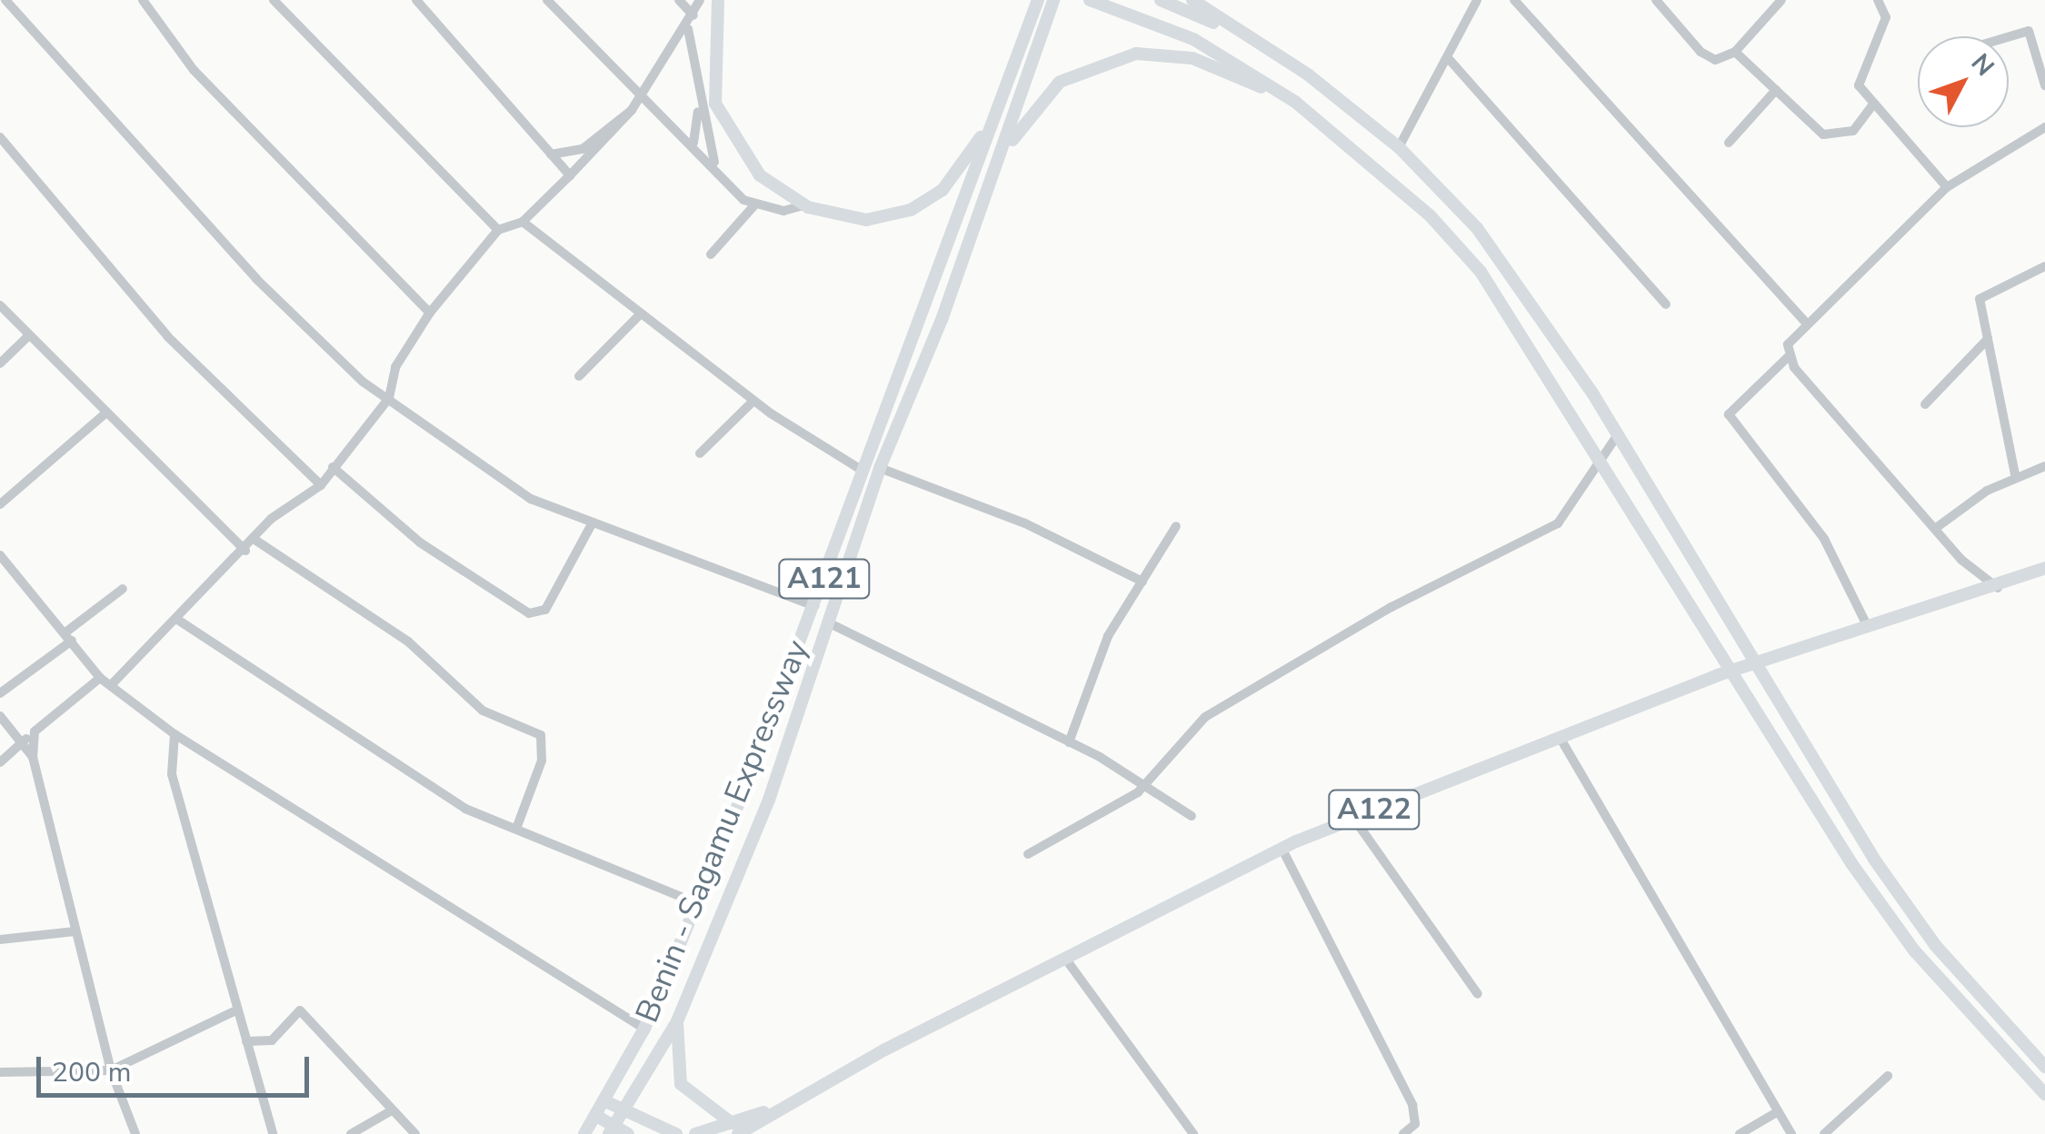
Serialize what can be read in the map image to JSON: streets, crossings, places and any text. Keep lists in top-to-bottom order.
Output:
{
  "streets": {
    "highway": ["A121", "A122", "Benin - Sagamu Expressway"]
  },
  "crossings": [
    ["A121", "Benin - Sagamu Expressway"]
  ],
  "scale_bar": "200 m",
  "north": "top right"
}
